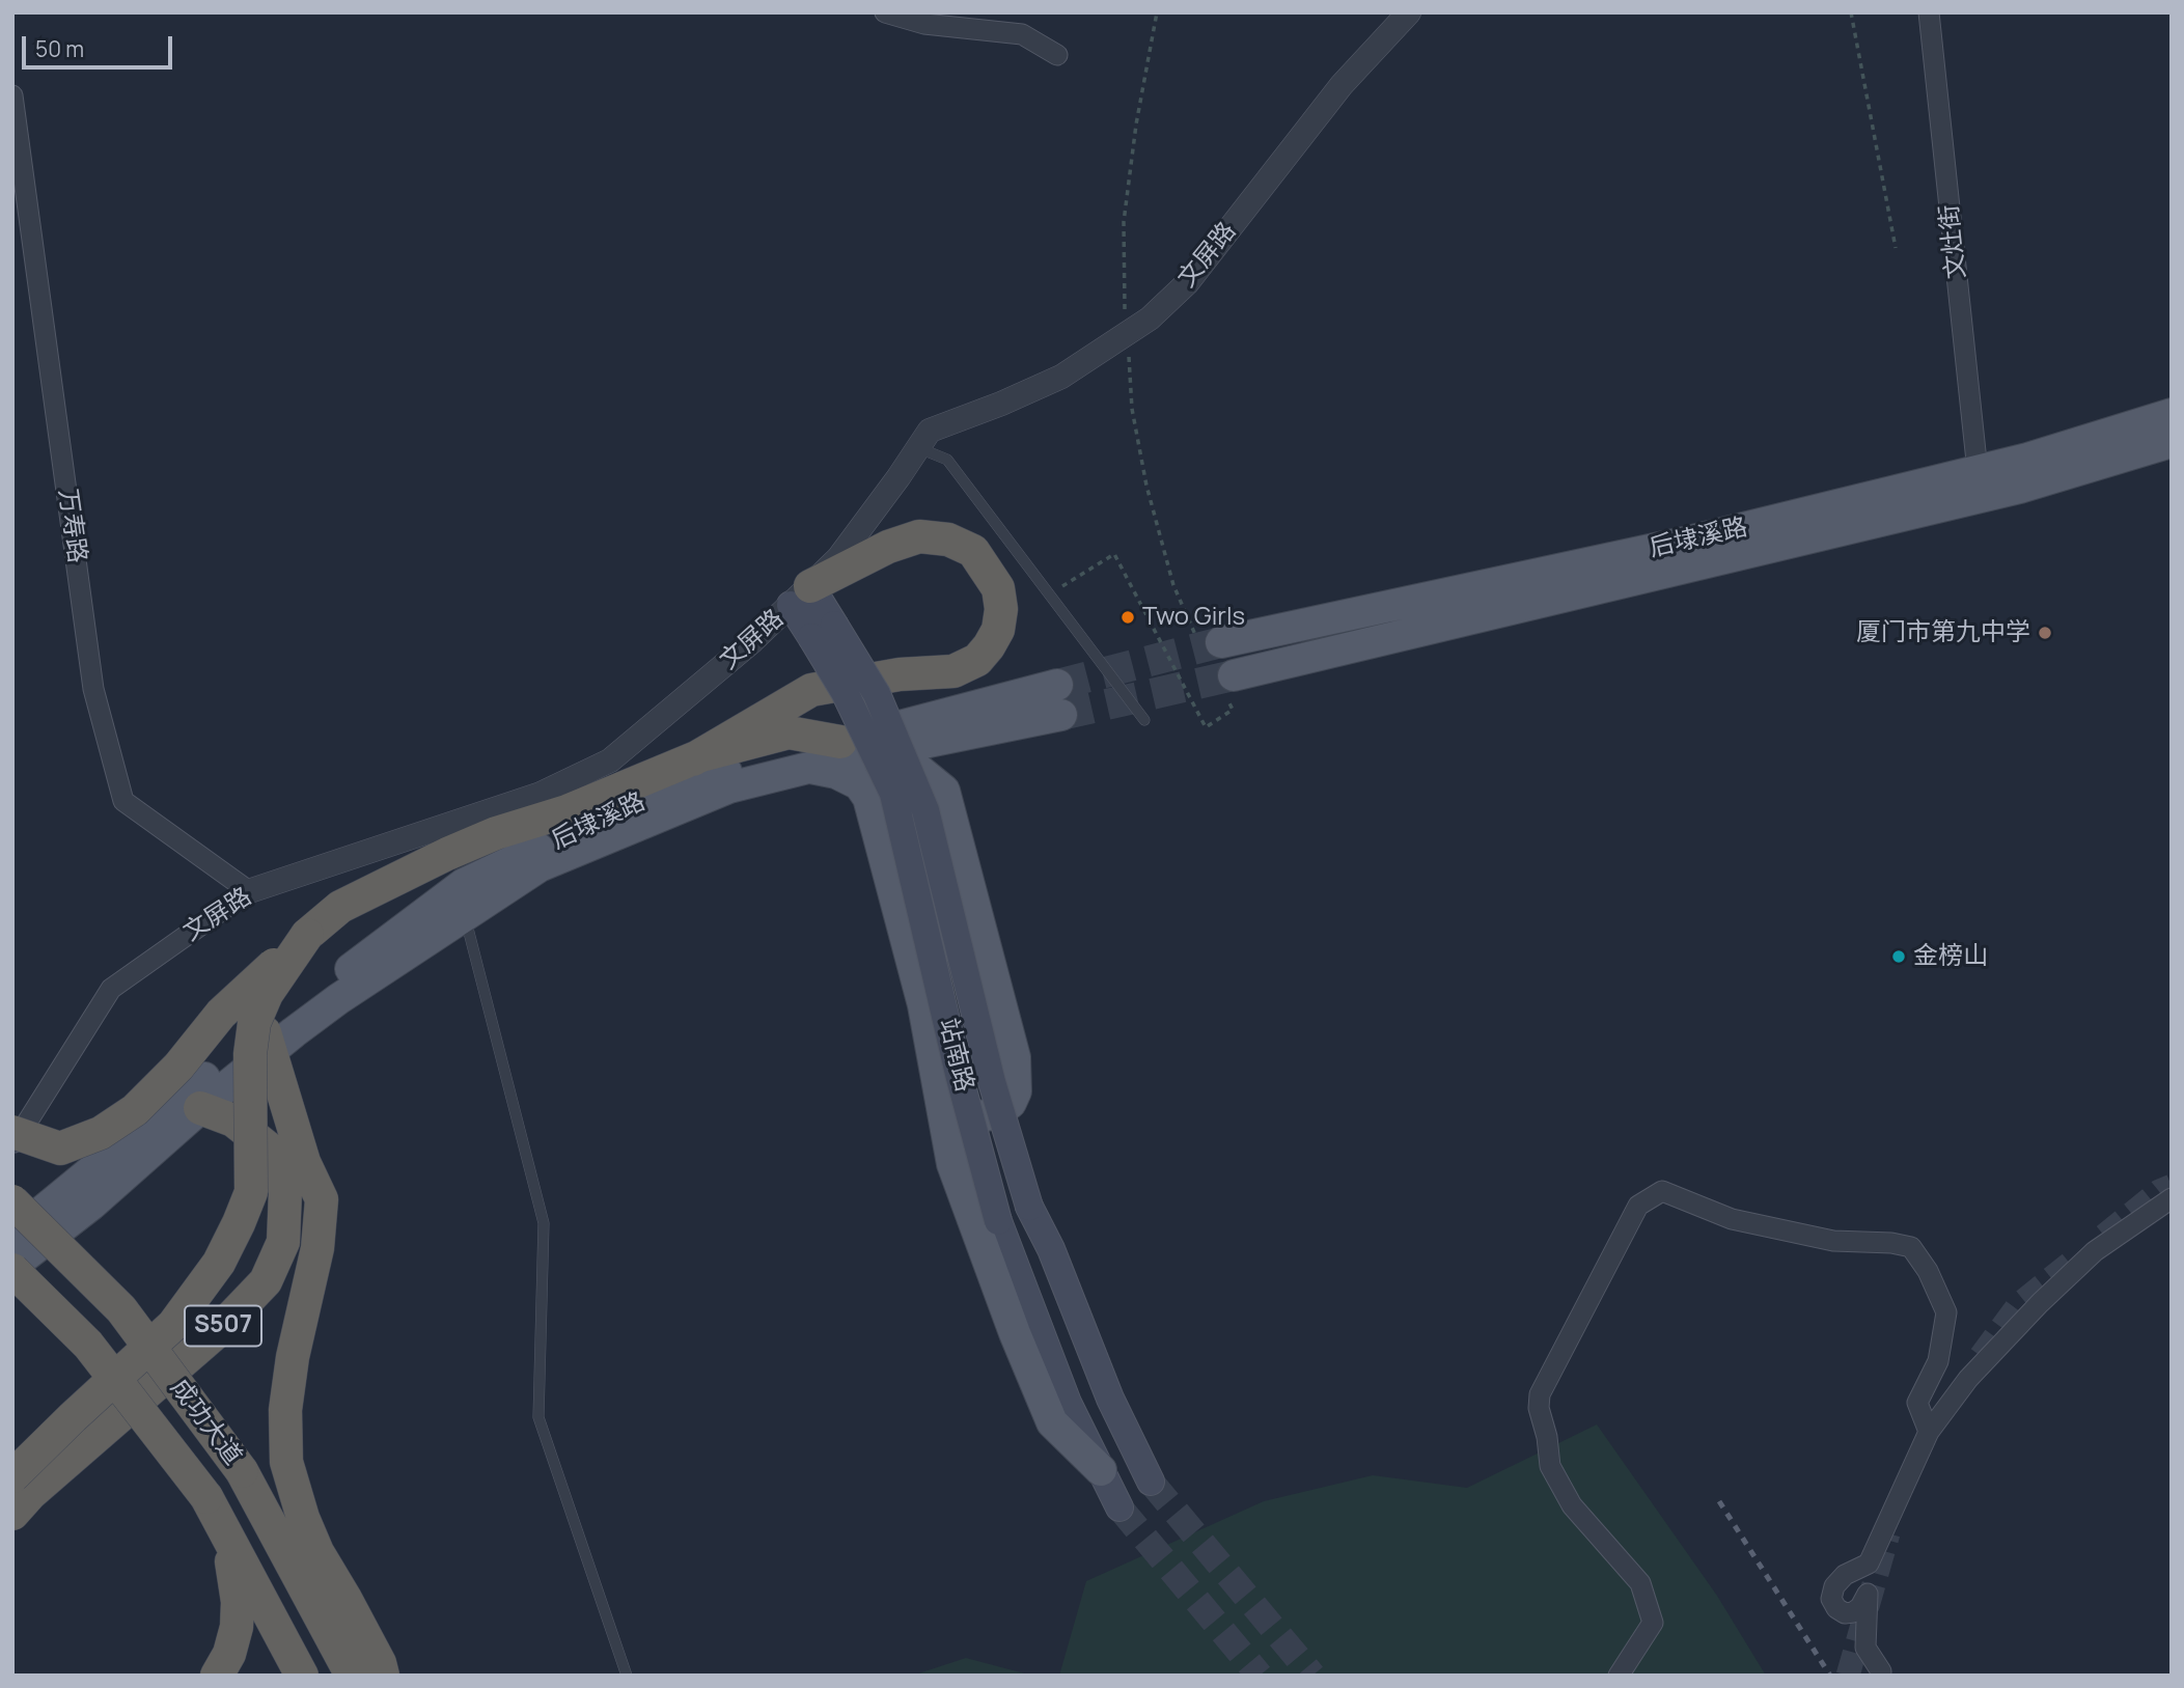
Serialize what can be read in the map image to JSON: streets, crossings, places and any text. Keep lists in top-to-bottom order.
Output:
{
  "streets": {
    "highway": ["S507", "成功大道"],
    "main road": ["后埭溪路", "站南路"],
    "street": ["文灶街", "文屏路", "万寿路"]
  },
  "crossings": [
    ["文灶街", "后埭溪路"],
    ["文屏路", "万寿路"],
    ["文屏路", "站南路"]
  ],
  "places": ["Two Girls", "厦门市第九中学", "金榜山"],
  "scale_bar": "50 m"
}
